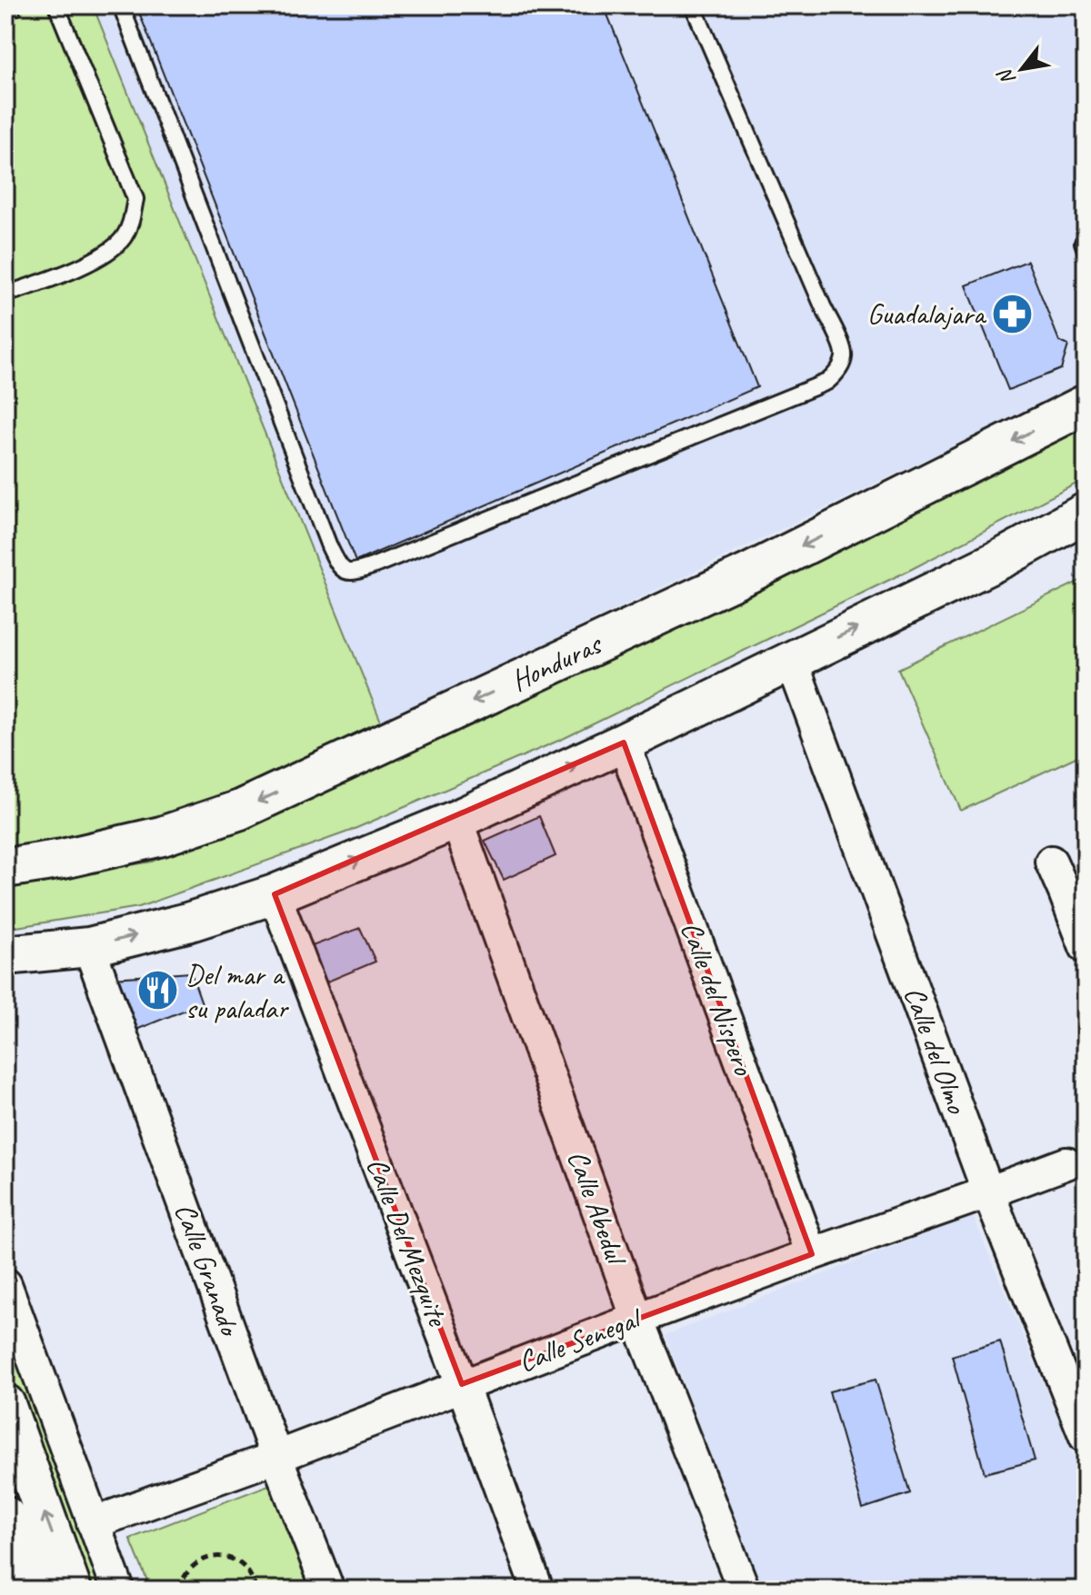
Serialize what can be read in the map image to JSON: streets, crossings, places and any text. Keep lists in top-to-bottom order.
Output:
{
  "streets": {
    "street": [
      "Honduras",
      "Calle del Nispero",
      "Calle del Olmo",
      "Calle Abedul",
      "Calle Del Mezquite",
      "Calle Granado",
      "Calle Senegal"
    ]
  },
  "crossings": [
    ["Calle del Nispero", "Calle Senegal"],
    ["Calle del Olmo", "Calle Senegal"],
    ["Calle Abedul", "Calle Senegal"],
    ["Calle Del Mezquite", "Calle Senegal"],
    ["Calle Granado", "Calle Senegal"]
  ],
  "places": {
    "pharmacy": ["Guadalajara"],
    "restaurant": ["Del mar a su paladar"]
  },
  "north": "bottom left"
}
